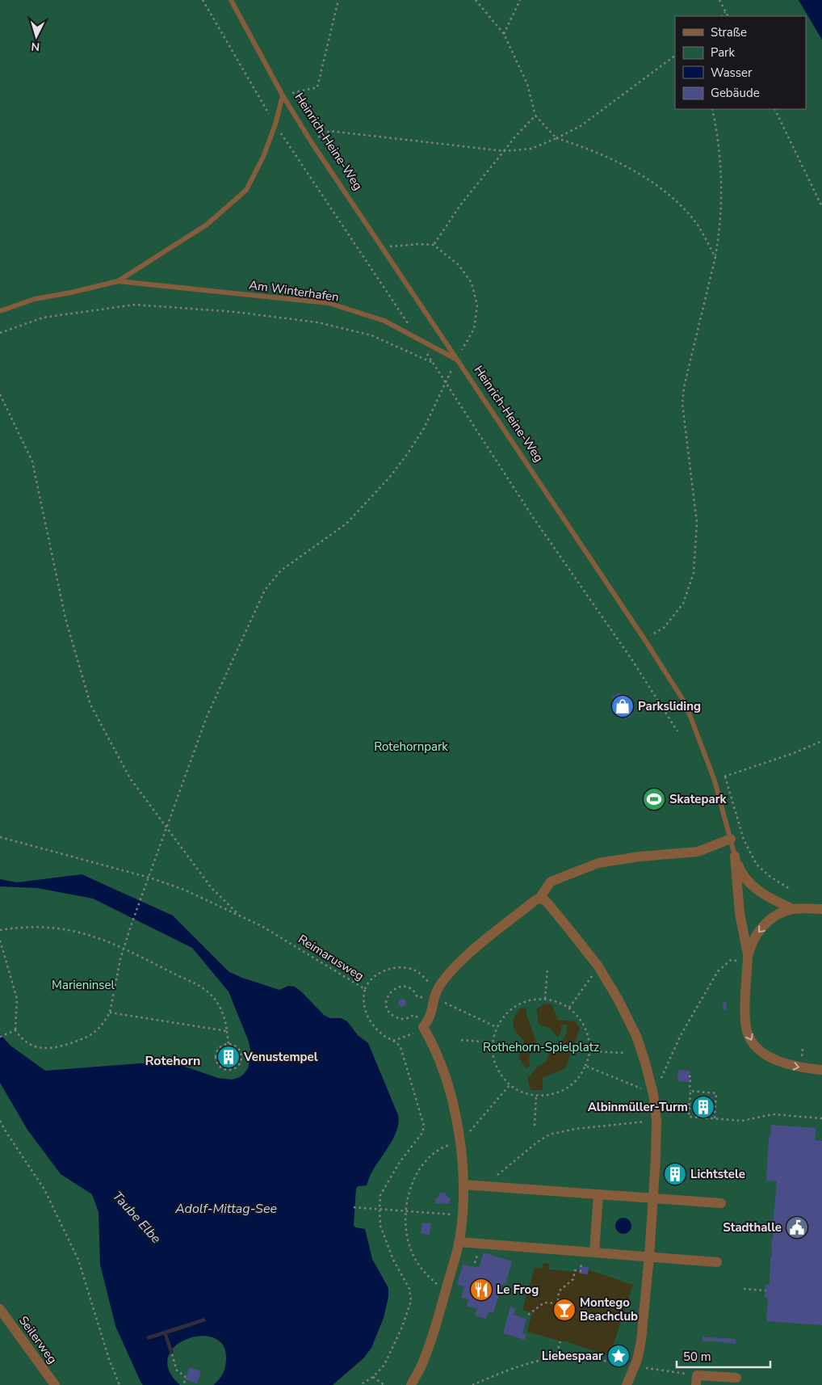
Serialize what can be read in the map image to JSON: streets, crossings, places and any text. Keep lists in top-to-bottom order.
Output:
{
  "streets": {
    "street": ["Heinrich-Heine-Weg", "Seilerweg"],
    "lane": ["Am Winterhafen"],
    "path": ["Reimarusweg"]
  },
  "crossings": [
    ["Heinrich-Heine-Weg", "Am Winterhafen"]
  ],
  "districts": ["Rotehorn"],
  "water": ["Adolf-Mittag-See", "Taube Elbe"],
  "parks": ["Rotehornpark", "Marieninsel", "Rothehorn-Spielplatz"],
  "places": {
    "shop": ["Parksliding"],
    "sports": ["Skatepark"],
    "building": ["Venustempel", "Albinmüller-Turm", "Lichtstele"],
    "public building": ["Stadthalle"],
    "restaurant": ["Le Frog"],
    "bar": ["Montego Beachclub"],
    "place": ["Liebespaar"]
  },
  "legend": [
    "Straße",
    "Park",
    "Wasser",
    "Gebäude"
  ],
  "scale_bar": "50 m",
  "north": "bottom"
}
